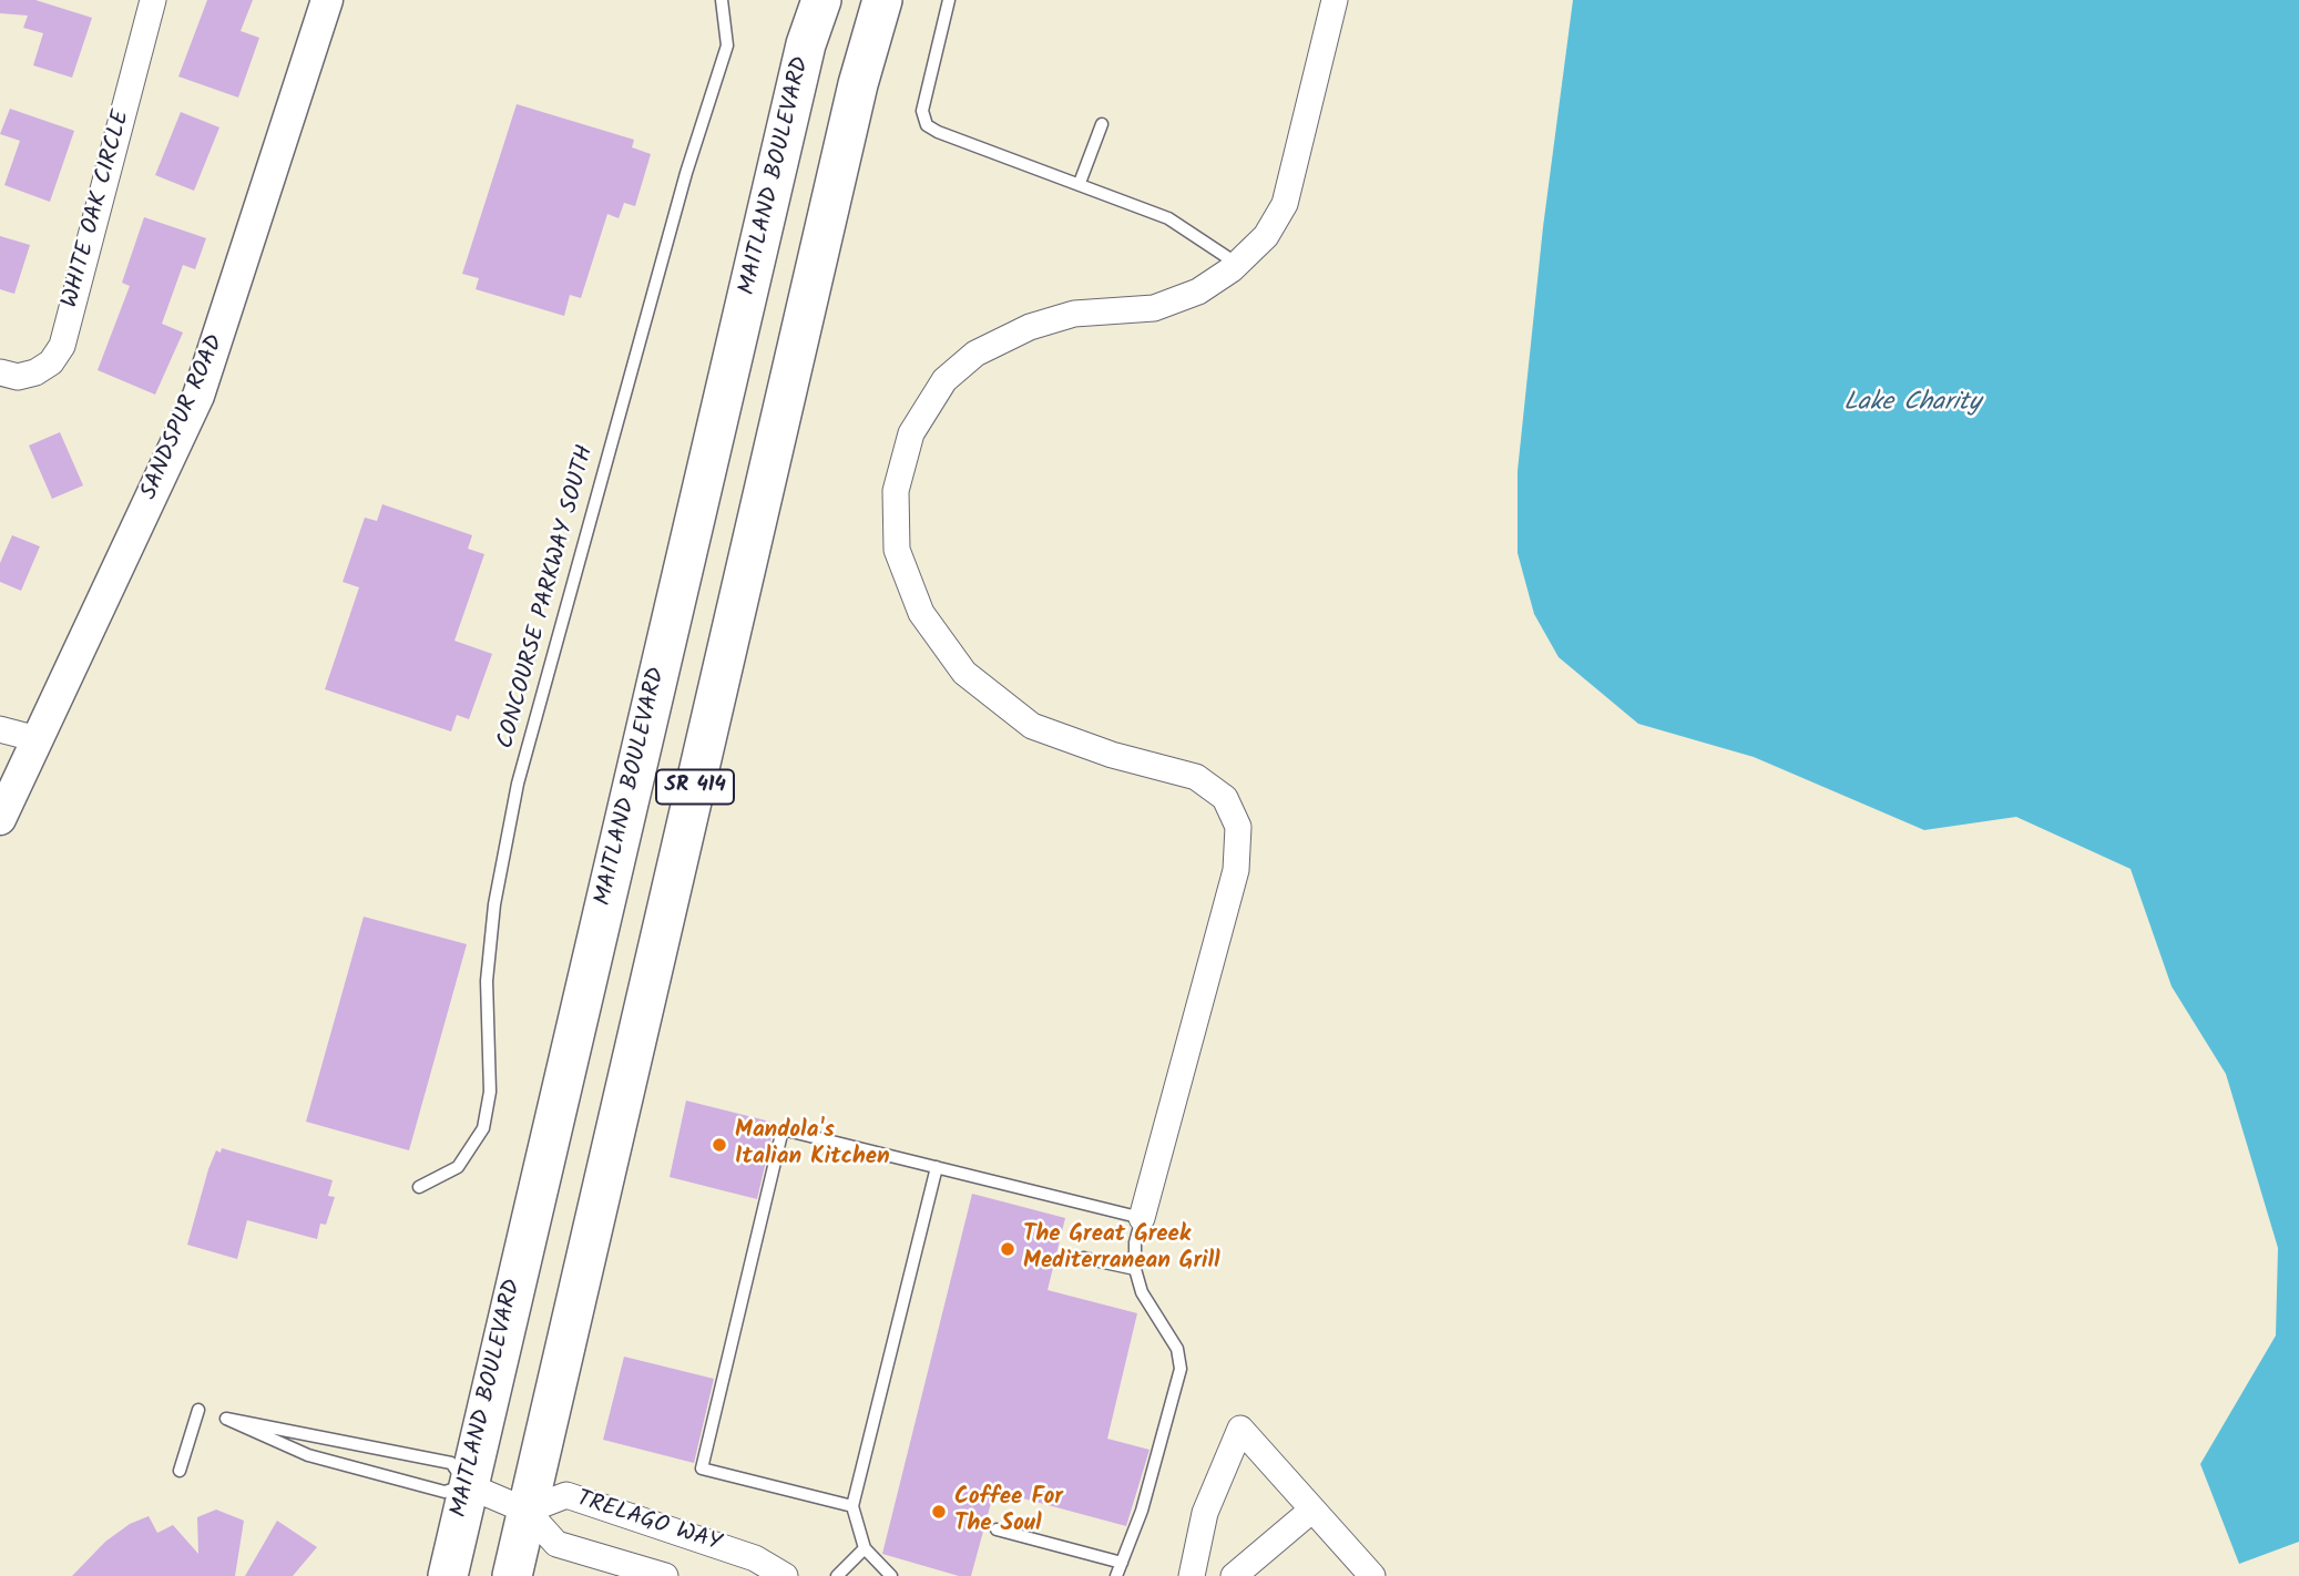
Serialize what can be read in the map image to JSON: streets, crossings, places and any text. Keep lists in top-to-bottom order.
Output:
{
  "streets": {
    "main road": ["MAITLAND BOULEVARD", "SR 414"],
    "street": ["WHITE OAK CIRCLE", "SANDSPUR ROAD", "TRELAGO WAY"],
    "lane": ["CONCOURSE PARKWAY SOUTH"]
  },
  "crossings": [
    ["SR 414", "TRELAGO WAY"]
  ],
  "water": ["Lake Charity"],
  "places": ["Mandola's Italian Kitchen", "The Great Greek Mediterranean Grill", "Coffee For The Soul"]
}
